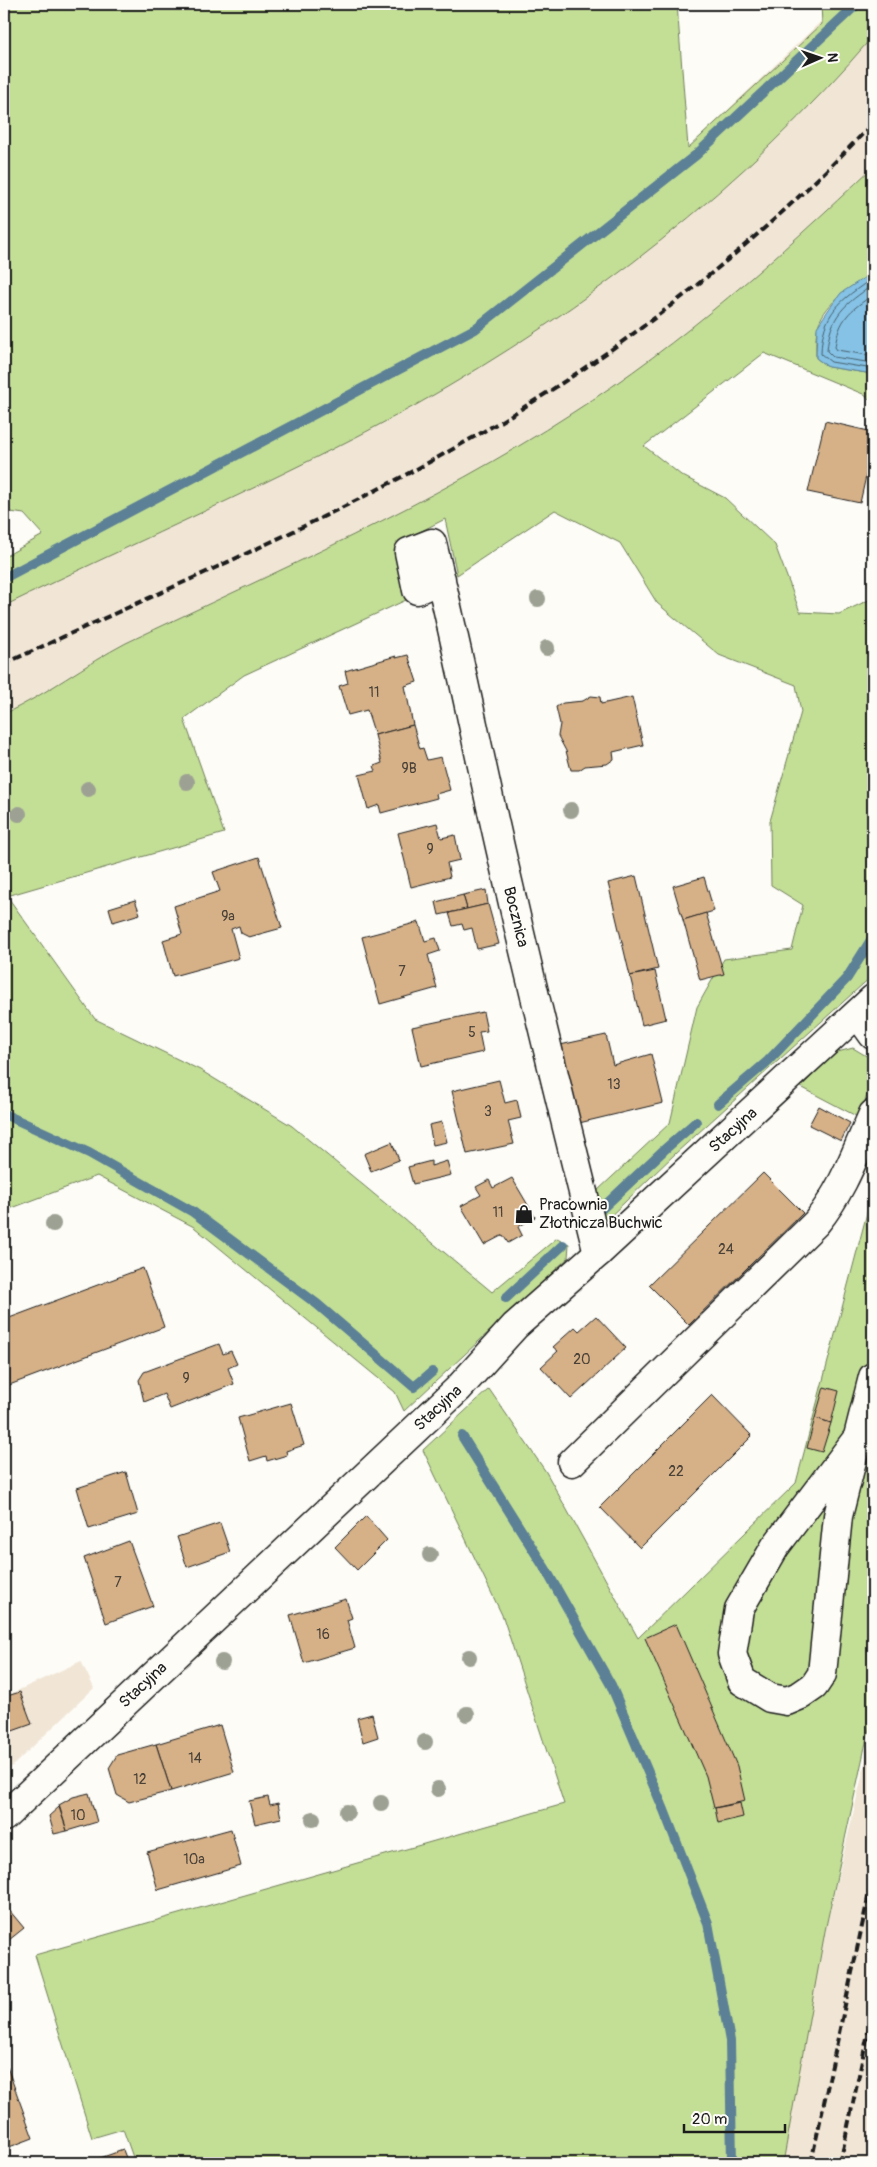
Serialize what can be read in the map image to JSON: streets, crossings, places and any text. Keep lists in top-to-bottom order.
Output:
{
  "streets": {
    "street": ["Bocznica", "Stacyjna"]
  },
  "crossings": [
    ["Bocznica", "Stacyjna"]
  ],
  "places": {
    "shop": ["Pracownia Złotnicza Buchwic"]
  },
  "house_numbers": [
    "11",
    "9B",
    "9",
    "9a",
    "7",
    "5",
    "13",
    "3",
    "11",
    "24",
    "20",
    "9",
    "22",
    "7",
    "16",
    "14",
    "12",
    "10",
    "10a"
  ],
  "scale_bar": "20 m",
  "north": "right"
}
